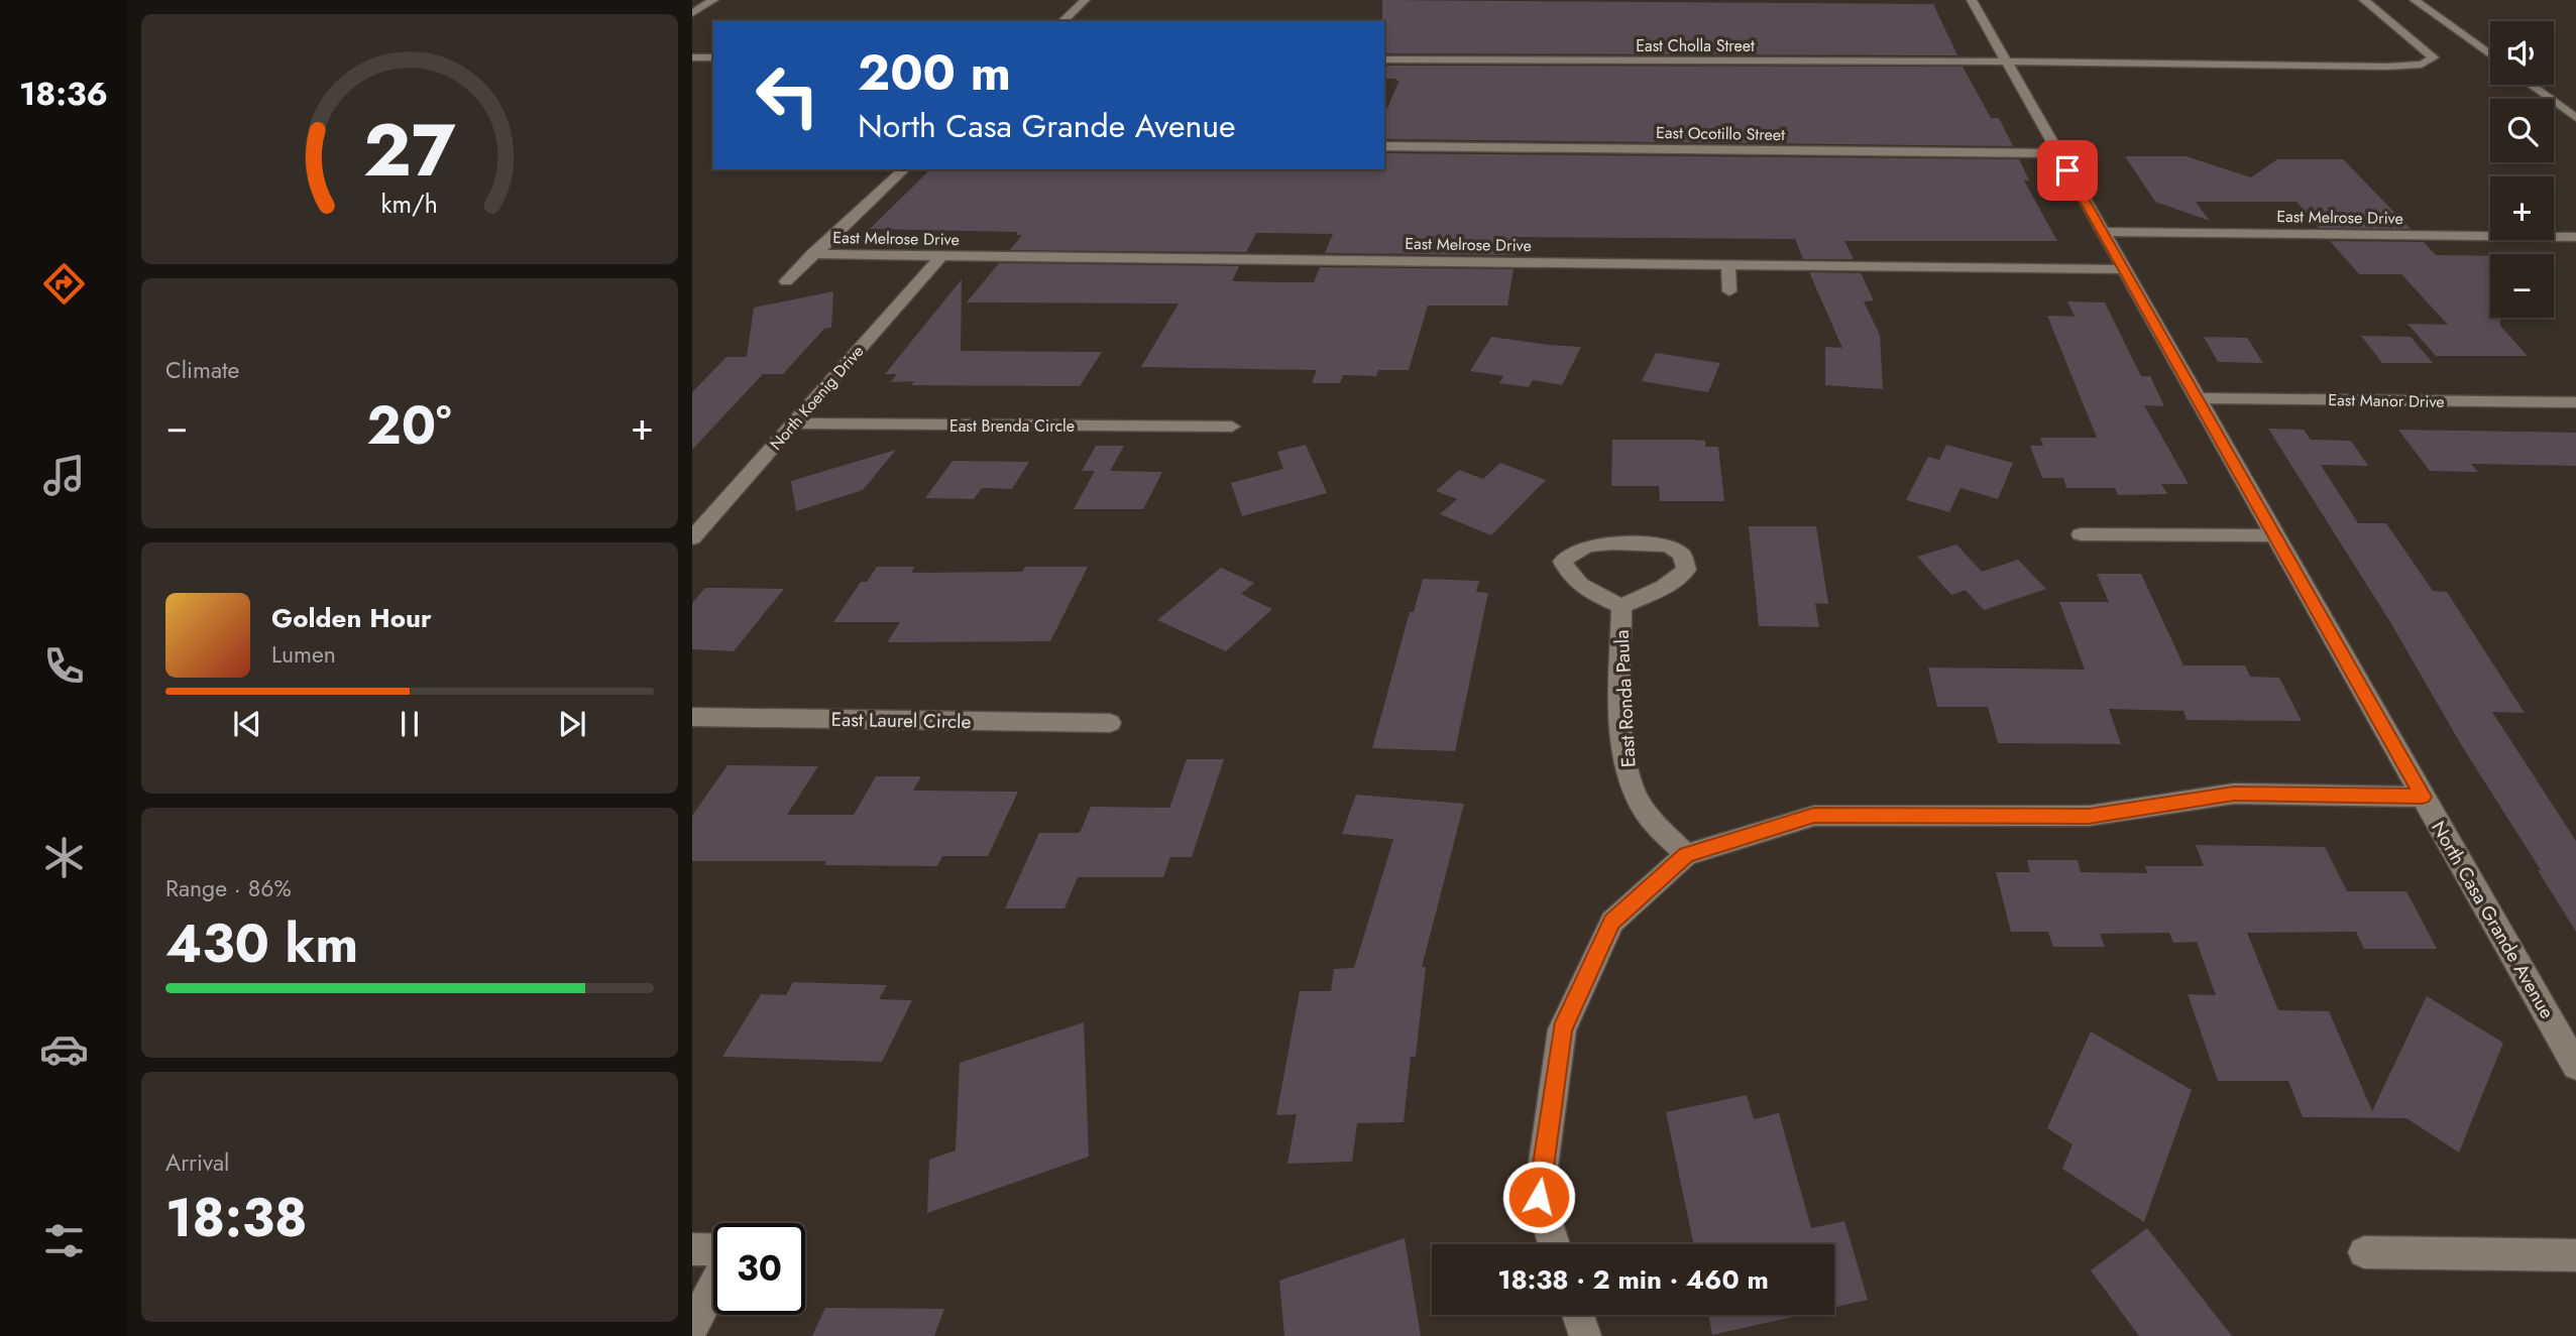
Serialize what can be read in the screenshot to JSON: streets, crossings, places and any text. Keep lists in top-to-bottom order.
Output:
{
  "streets": {
    "street": [
      "East Cholla Street",
      "East Ocotillo Street",
      "East Melrose Drive",
      "North Koenig Drive",
      "East Manor Drive",
      "East Brenda Circle",
      "East Ronda Paula",
      "East Laurel Circle",
      "North Casa Grande Avenue"
    ]
  },
  "crossings": [
    ["East Cholla Street", "North Casa Grande Avenue"],
    ["East Ocotillo Street", "North Casa Grande Avenue"],
    ["East Melrose Drive", "North Koenig Drive"],
    ["East Melrose Drive", "North Casa Grande Avenue"],
    ["North Koenig Drive", "East Brenda Circle"],
    ["East Manor Drive", "North Casa Grande Avenue"]
  ],
  "page": {
    "tabs": "18:36",
    "map_buttons": ["+", "−"],
    "turn": ["200 m", "North Casa Grande Avenue"],
    "tile": [
      "Climate",
      ["Range · 86%", "430 km"],
      ["Arrival", "18:38"]
    ],
    "heat": ["−", "20°", "+"],
    "song": ["Golden Hour", "Lumen"],
    "limit": "30",
    "trip": "18:38 · 2 min · 460 m",
    "gauge": ["27", "km/h"]
  }
}
